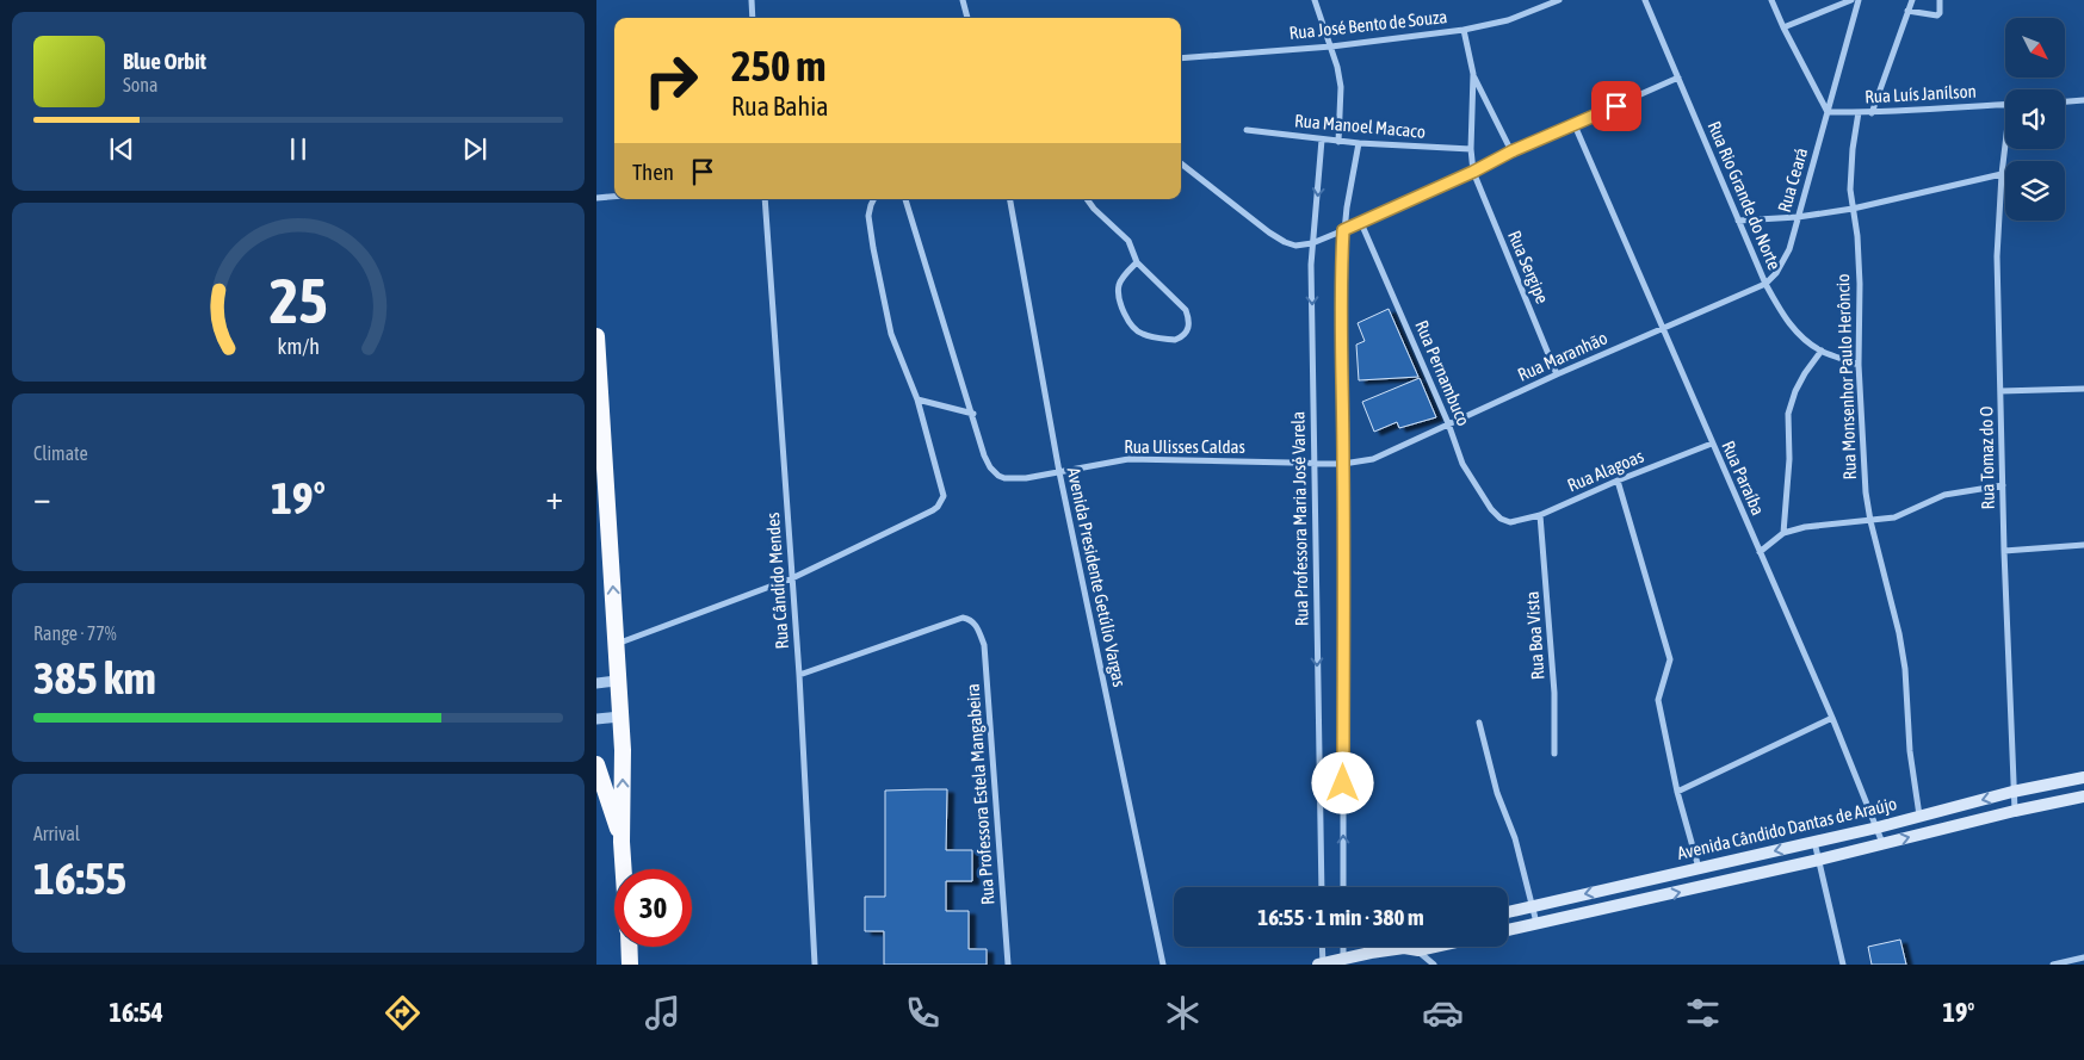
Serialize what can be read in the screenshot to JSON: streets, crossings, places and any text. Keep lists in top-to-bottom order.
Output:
{
  "streets": {
    "main road": ["Avenida Cândido Dantas de Araújo"],
    "street": [
      "Rua José Bento de Souza",
      "Rua Luís Janílson",
      "Rua Manoel Macaco",
      "Rua Ceará",
      "Rua Rio Grande do Norte",
      "Rua Sergipe",
      "Rua Maranhão",
      "Rua Pernambuco",
      "Rua Monsenhor Paulo Herôncio",
      "Rua Ulisses Caldas",
      "Rua Tomaz do O",
      "Rua Alagoas",
      "Rua Paraíba",
      "Rua Professora Maria José Varela",
      "Avenida Presidente Getúlio Vargas",
      "Rua Cândido Mendes",
      "Rua Boa Vista",
      "Rua Professora Estela Mangabeira"
    ]
  },
  "crossings": [
    ["Rua Luís Janílson", "Rua Ceará"],
    ["Rua Luís Janílson", "Rua Monsenhor Paulo Herôncio"],
    ["Rua Manoel Macaco", "Rua Sergipe"],
    ["Rua Manoel Macaco", "Rua Professora Maria José Varela"],
    ["Rua Ceará", "Rua Rio Grande do Norte"],
    ["Rua Ceará", "Rua Maranhão"],
    ["Rua Rio Grande do Norte", "Rua Maranhão"],
    ["Rua Rio Grande do Norte", "Rua Monsenhor Paulo Herôncio"],
    ["Rua Sergipe", "Rua Maranhão"],
    ["Rua Maranhão", "Rua Pernambuco"],
    ["Rua Maranhão", "Rua Ulisses Caldas"],
    ["Rua Maranhão", "Rua Paraíba"],
    ["Rua Pernambuco", "Rua Alagoas"],
    ["Rua Monsenhor Paulo Herôncio", "Avenida Cândido Dantas de Araújo"],
    ["Rua Ulisses Caldas", "Rua Professora Maria José Varela"],
    ["Rua Ulisses Caldas", "Avenida Presidente Getúlio Vargas"],
    ["Rua Tomaz do O", "Avenida Cândido Dantas de Araújo"],
    ["Rua Alagoas", "Rua Paraíba"],
    ["Rua Alagoas", "Rua Boa Vista"],
    ["Rua Paraíba", "Avenida Cândido Dantas de Araújo"],
    ["Rua Cândido Mendes", "Rua Professora Estela Mangabeira"]
  ],
  "north": "bottom right",
  "page": {
    "turn": ["250 m", "Rua Bahia"],
    "song": ["Blue Orbit", "Sona"],
    "then": "Then",
    "tile": [
      "Climate",
      ["Range · 77%", "385 km"],
      ["Arrival", "16:55"]
    ],
    "heat": ["−", "19°", "+"],
    "limit": "30",
    "trip": "16:55 · 1 min · 380 m",
    "tabs": ["16:54", "19°"],
    "gauge": ["25", "km/h"]
  }
}
